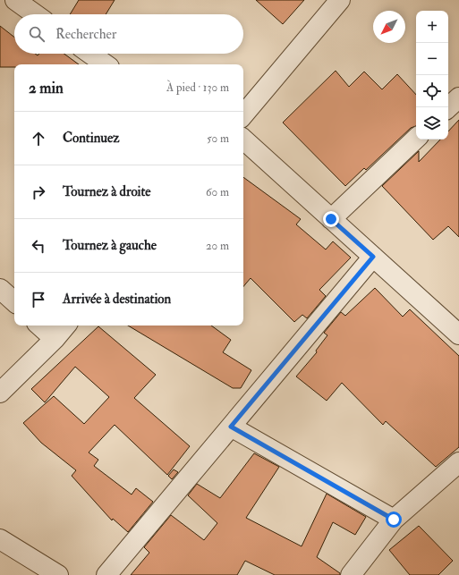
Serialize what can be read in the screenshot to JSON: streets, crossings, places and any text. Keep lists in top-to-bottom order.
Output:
{
  "north": "bottom left",
  "page": {
    "map_buttons": ["+", "−"],
    "search": "Rechercher",
    "heading": ["2 min", "À pied · 130 m"],
    "list": [
      ["Continuez", "50 m"],
      ["Tournez à droite", "60 m"],
      ["Tournez à gauche", "20 m"],
      "Arrivée à destination"
    ]
  }
}
